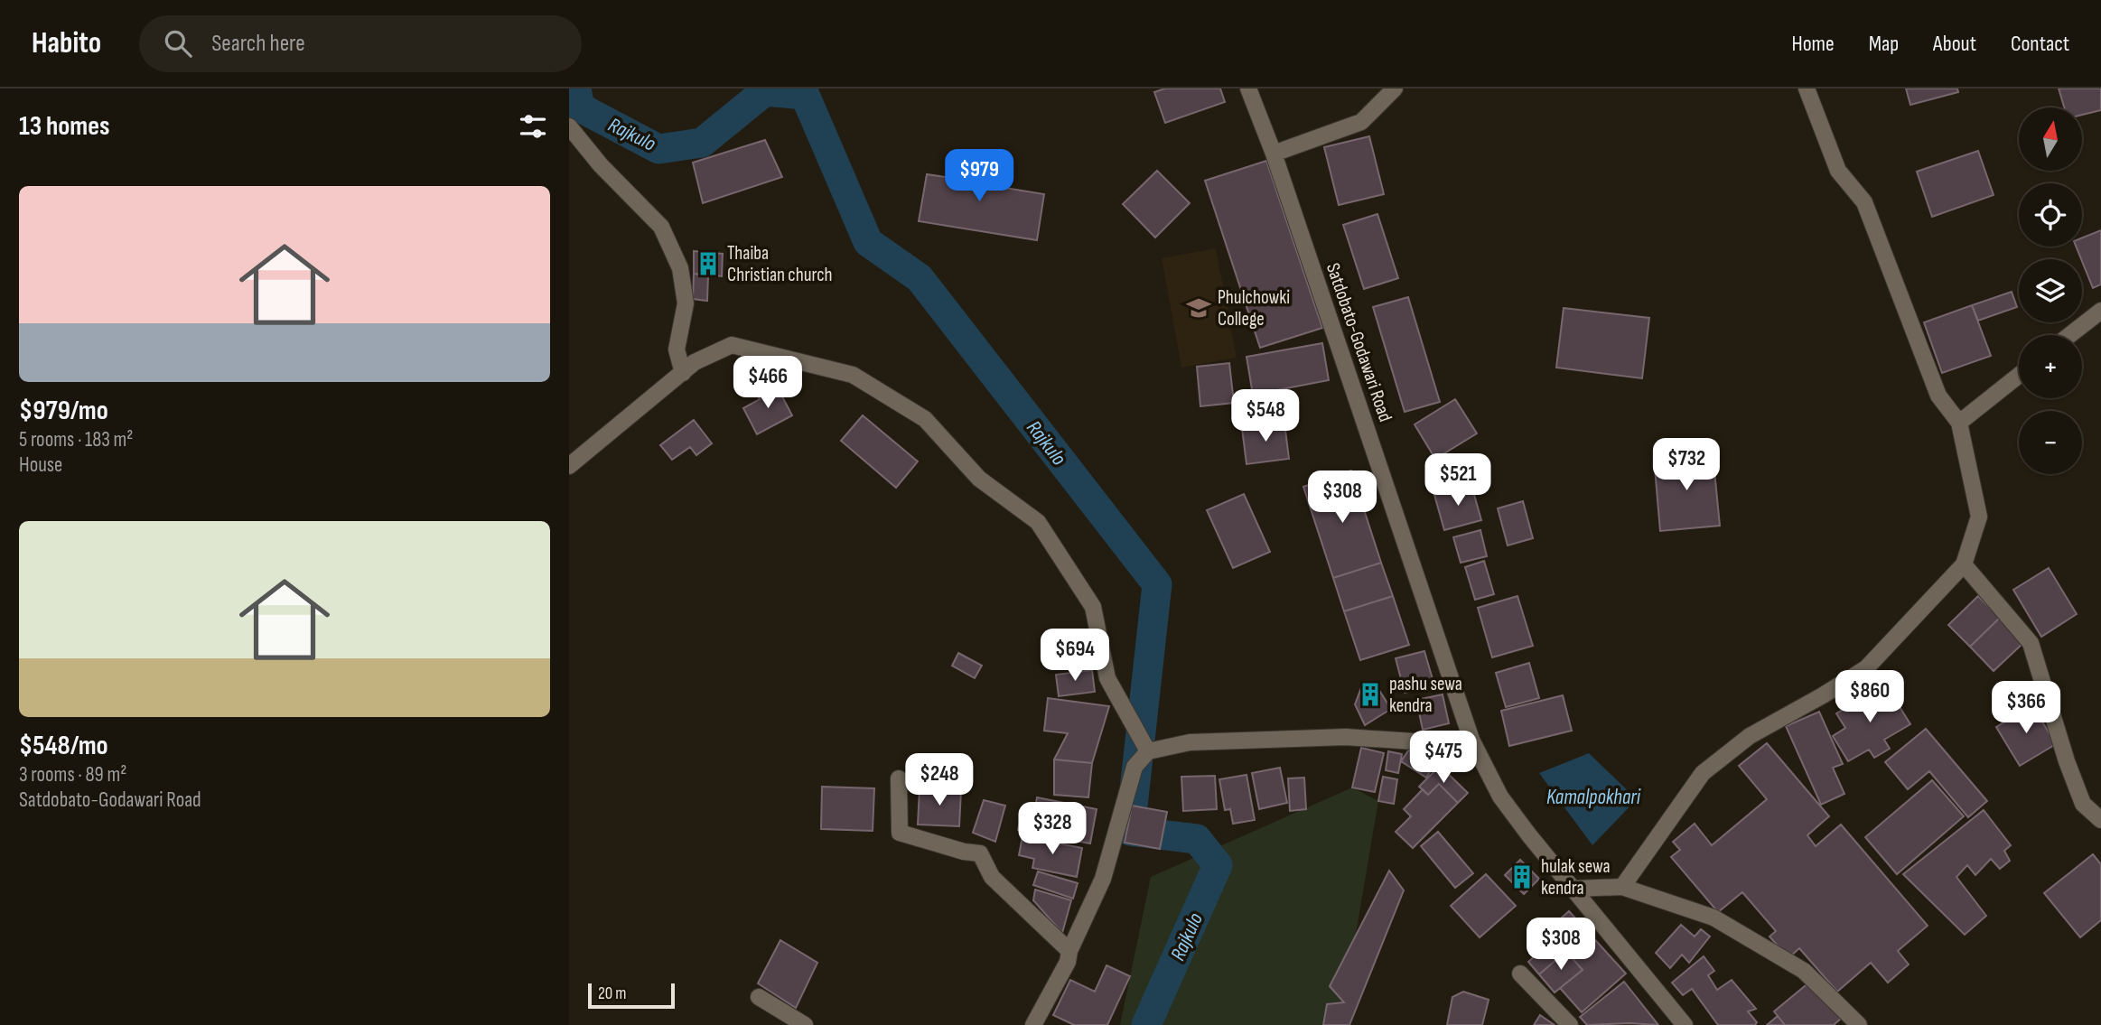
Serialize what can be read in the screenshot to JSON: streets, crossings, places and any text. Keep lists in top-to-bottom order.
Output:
{
  "streets": {
    "street": ["Satdobato-Godawari Road"]
  },
  "water": ["Rajkulo", "Kamalpokhari"],
  "places": {
    "building": ["Thaiba Christian church", "pashu sewa kendra", "hulak sewa kendra"],
    "school or university": ["Phulchowki College"]
  },
  "scale_bar": "20 m",
  "north": "top",
  "page": {
    "header": "Habito",
    "search": "Search here",
    "nav": [
      "Home",
      "Map",
      "About",
      "Contact"
    ],
    "heading": "13 homes",
    "map_buttons": ["+", "−"],
    "price": [
      "$979",
      "$466",
      "$548",
      "$732",
      "$521",
      "$308",
      "$694",
      "$860",
      "$366",
      "$475",
      "$248",
      "$328",
      "$308"
    ],
    "list": [
      {
        "name": "$979/mo",
        "note": "5 rooms · 183 m² · House"
      },
      {
        "name": "$548/mo",
        "note": "3 rooms · 89 m² · Satdobato-Godawari Road"
      }
    ],
    "scale": "20 m"
  }
}
